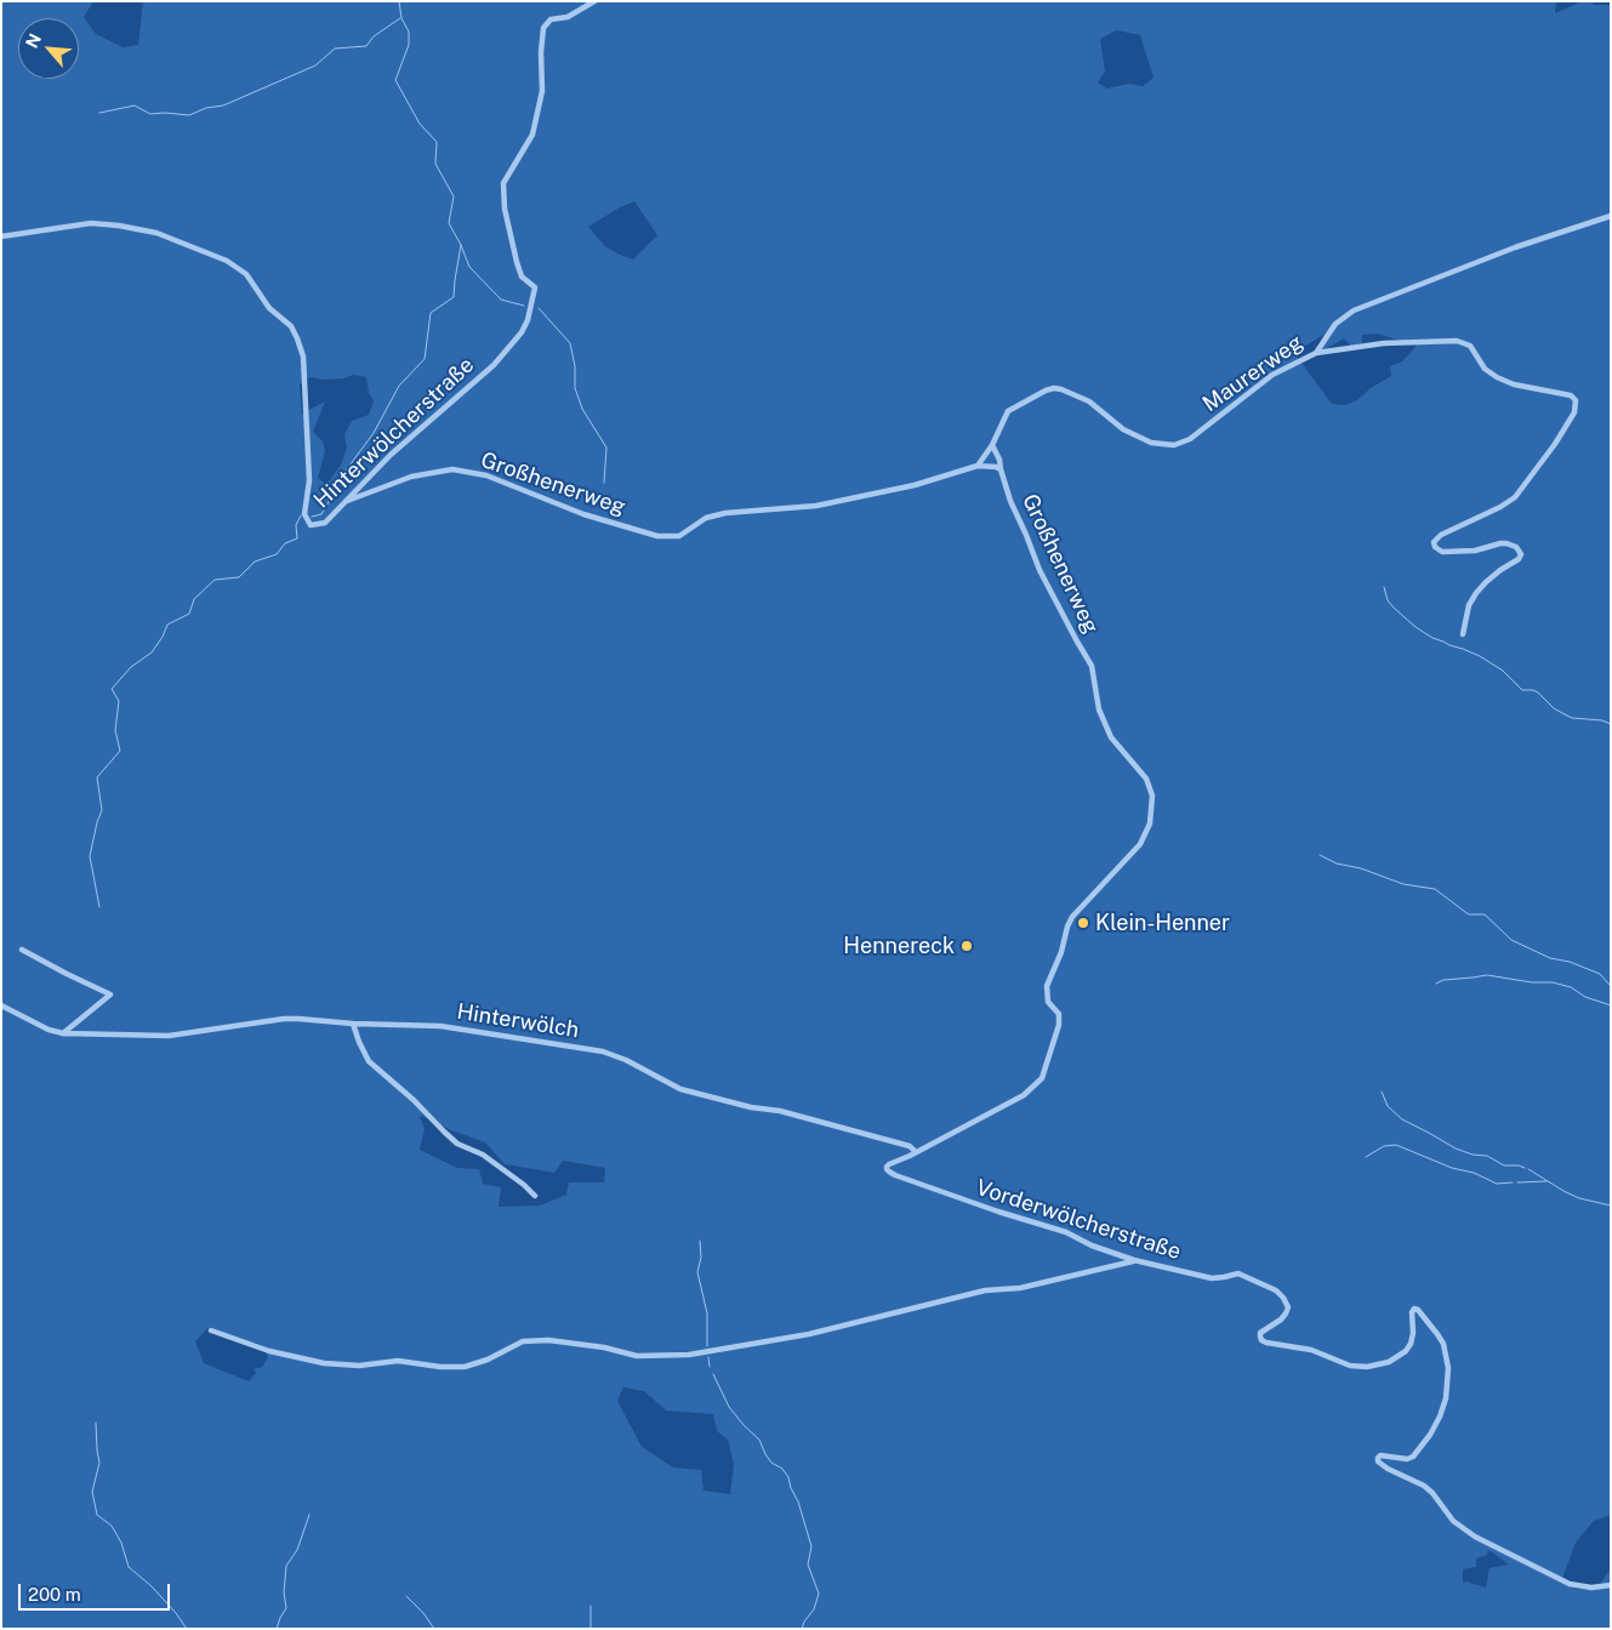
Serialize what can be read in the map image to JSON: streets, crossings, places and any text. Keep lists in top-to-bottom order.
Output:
{
  "streets": {
    "street": [
      "Maurerweg",
      "Hinterwölcherstraße",
      "Großhenerweg",
      "Hinterwölch",
      "Vorderwölcherstraße"
    ]
  },
  "crossings": [
    ["Maurerweg", "Großhenerweg"],
    ["Hinterwölcherstraße", "Großhenerweg"],
    ["Großhenerweg", "Hinterwölch"],
    ["Großhenerweg", "Vorderwölcherstraße"],
    ["Hinterwölch", "Vorderwölcherstraße"]
  ],
  "places": ["Klein-Henner", "Hennereck"],
  "scale_bar": "200 m",
  "north": "top left"
}
